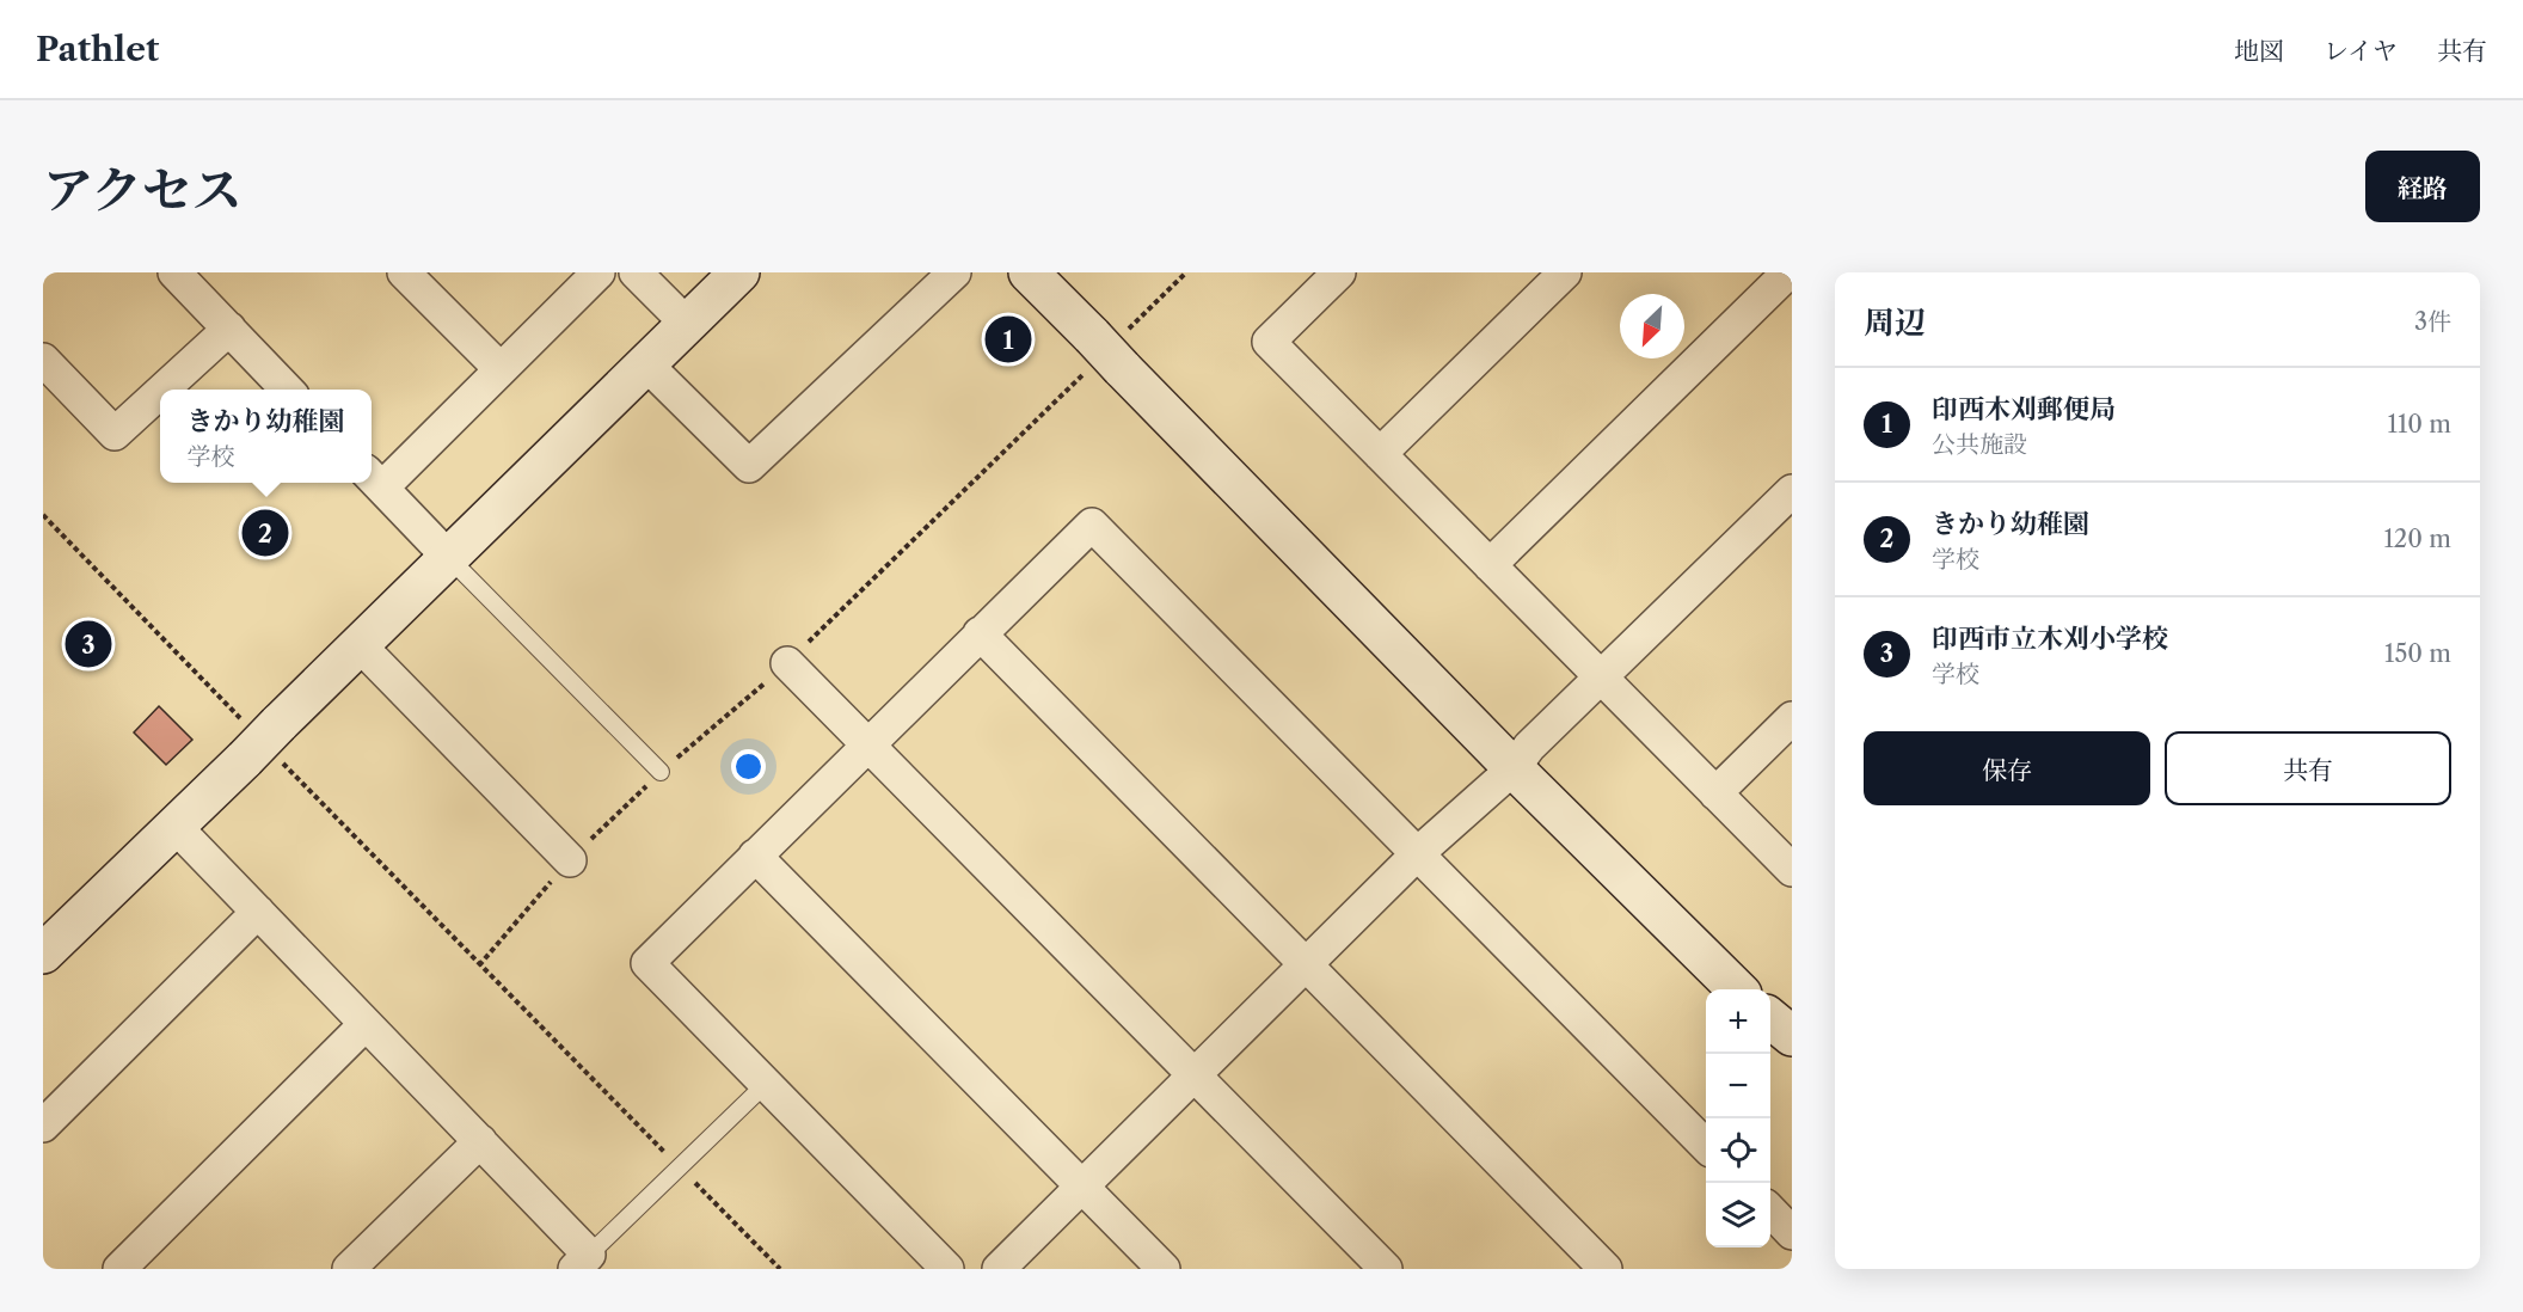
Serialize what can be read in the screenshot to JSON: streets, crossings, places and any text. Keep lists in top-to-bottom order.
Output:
{
  "north": "bottom left",
  "page": {
    "header": "Pathlet",
    "nav": ["地図", "レイヤ", "共有"],
    "title": "アクセス",
    "buttons": [
      "経路",
      ["保存", "共有"]
    ],
    "heading": ["周辺", "3件"],
    "pins": ["1", "2", "3"],
    "list": [
      {
        "mark": "1",
        "name": "印西木刈郵便局",
        "note": "公共施設",
        "value": "110 m"
      },
      {
        "mark": "2",
        "name": "きかり幼稚園",
        "note": "学校",
        "value": "120 m"
      },
      {
        "mark": "3",
        "name": "印西市立木刈小学校",
        "note": "学校",
        "value": "150 m"
      }
    ],
    "popup": ["きかり幼稚園", "学校"],
    "map_buttons": ["+", "−"]
  }
}
